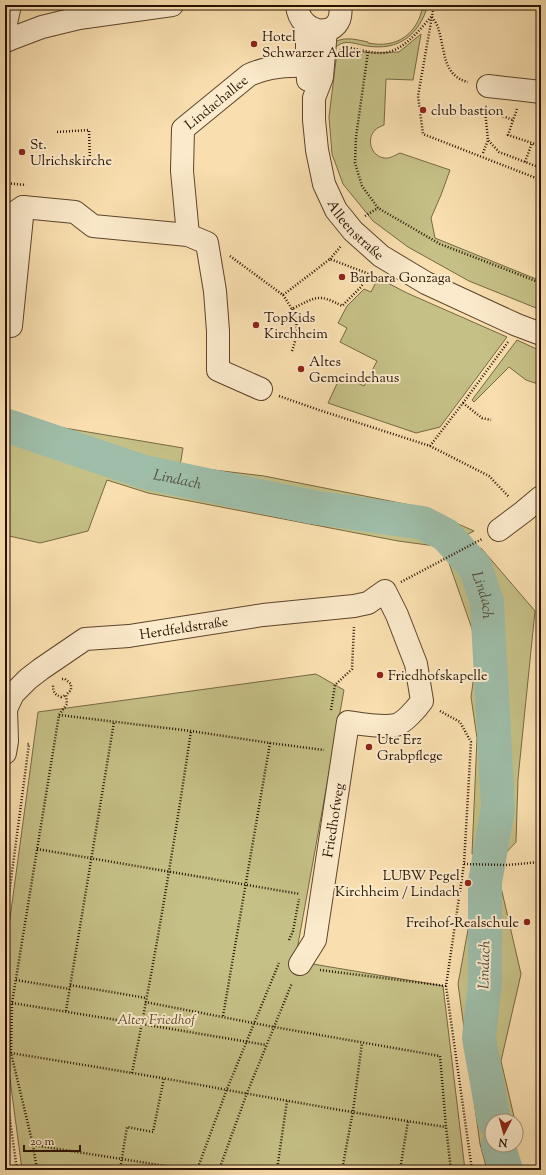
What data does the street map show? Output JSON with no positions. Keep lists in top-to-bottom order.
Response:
{
  "streets": {
    "street": [
      "Lindachallee",
      "Alleenstraße",
      "Herdfeldstraße",
      "Friedhofweg"
    ]
  },
  "crossings": [
    ["Lindachallee", "Alleenstraße"],
    ["Herdfeldstraße", "Friedhofweg"]
  ],
  "water": ["Lindach"],
  "parks": ["Alter Friedhof"],
  "places": [
    "Hotel Schwarzer Adler",
    "club bastion",
    "St. Ulrichskirche",
    "Barbara Gonzaga",
    "TopKids Kirchheim",
    "Altes Gemeindehaus",
    "Friedhofskapelle",
    "Ute Erz Grabpflege",
    "LUBW Pegel Kirchheim / Lindach",
    "Freihof-Realschule"
  ],
  "scale_bar": "20 m",
  "north": "bottom"
}
